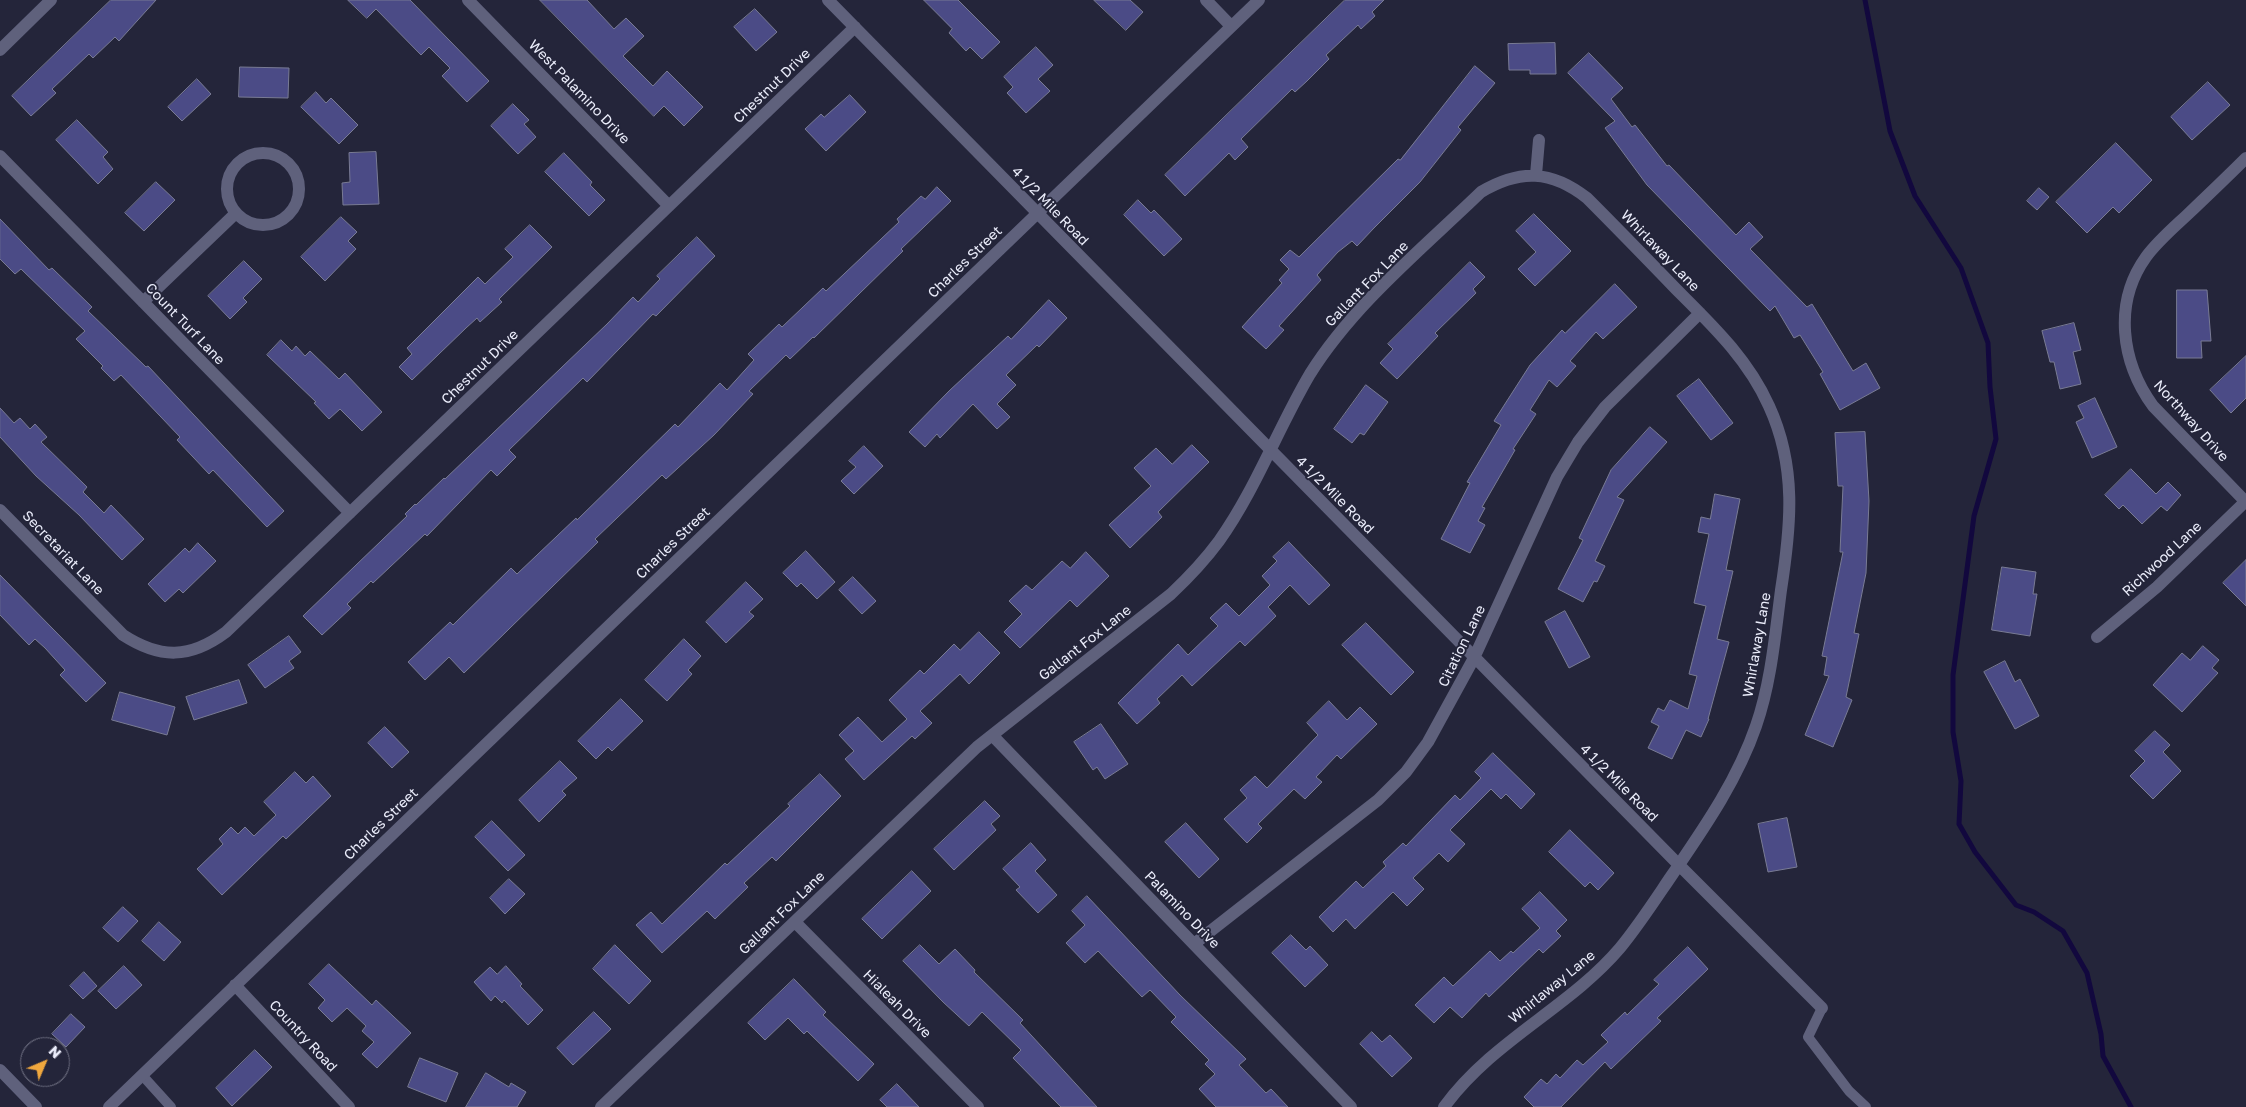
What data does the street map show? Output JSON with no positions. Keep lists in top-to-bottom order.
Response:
{
  "streets": {
    "street": [
      "Chestnut Drive",
      "West Palamino Drive",
      "4 1/2 Mile Road",
      "Whirlaway Lane",
      "Charles Street",
      "Gallant Fox Lane",
      "Count Turf Lane",
      "Northway Drive",
      "Secretariat Lane",
      "Richwood Lane",
      "Citation Lane",
      "Palamino Drive",
      "Hialeah Drive",
      "Country Road"
    ]
  },
  "crossings": [
    ["Chestnut Drive", "West Palamino Drive"],
    ["Chestnut Drive", "4 1/2 Mile Road"],
    ["Chestnut Drive", "Count Turf Lane"],
    ["Chestnut Drive", "Secretariat Lane"],
    ["4 1/2 Mile Road", "Whirlaway Lane"],
    ["4 1/2 Mile Road", "Charles Street"],
    ["4 1/2 Mile Road", "Gallant Fox Lane"],
    ["4 1/2 Mile Road", "Citation Lane"],
    ["Whirlaway Lane", "Gallant Fox Lane"],
    ["Whirlaway Lane", "Citation Lane"],
    ["Charles Street", "Country Road"],
    ["Gallant Fox Lane", "Palamino Drive"],
    ["Gallant Fox Lane", "Hialeah Drive"],
    ["Northway Drive", "Richwood Lane"],
    ["Citation Lane", "Palamino Drive"]
  ],
  "north": "top right"
}
